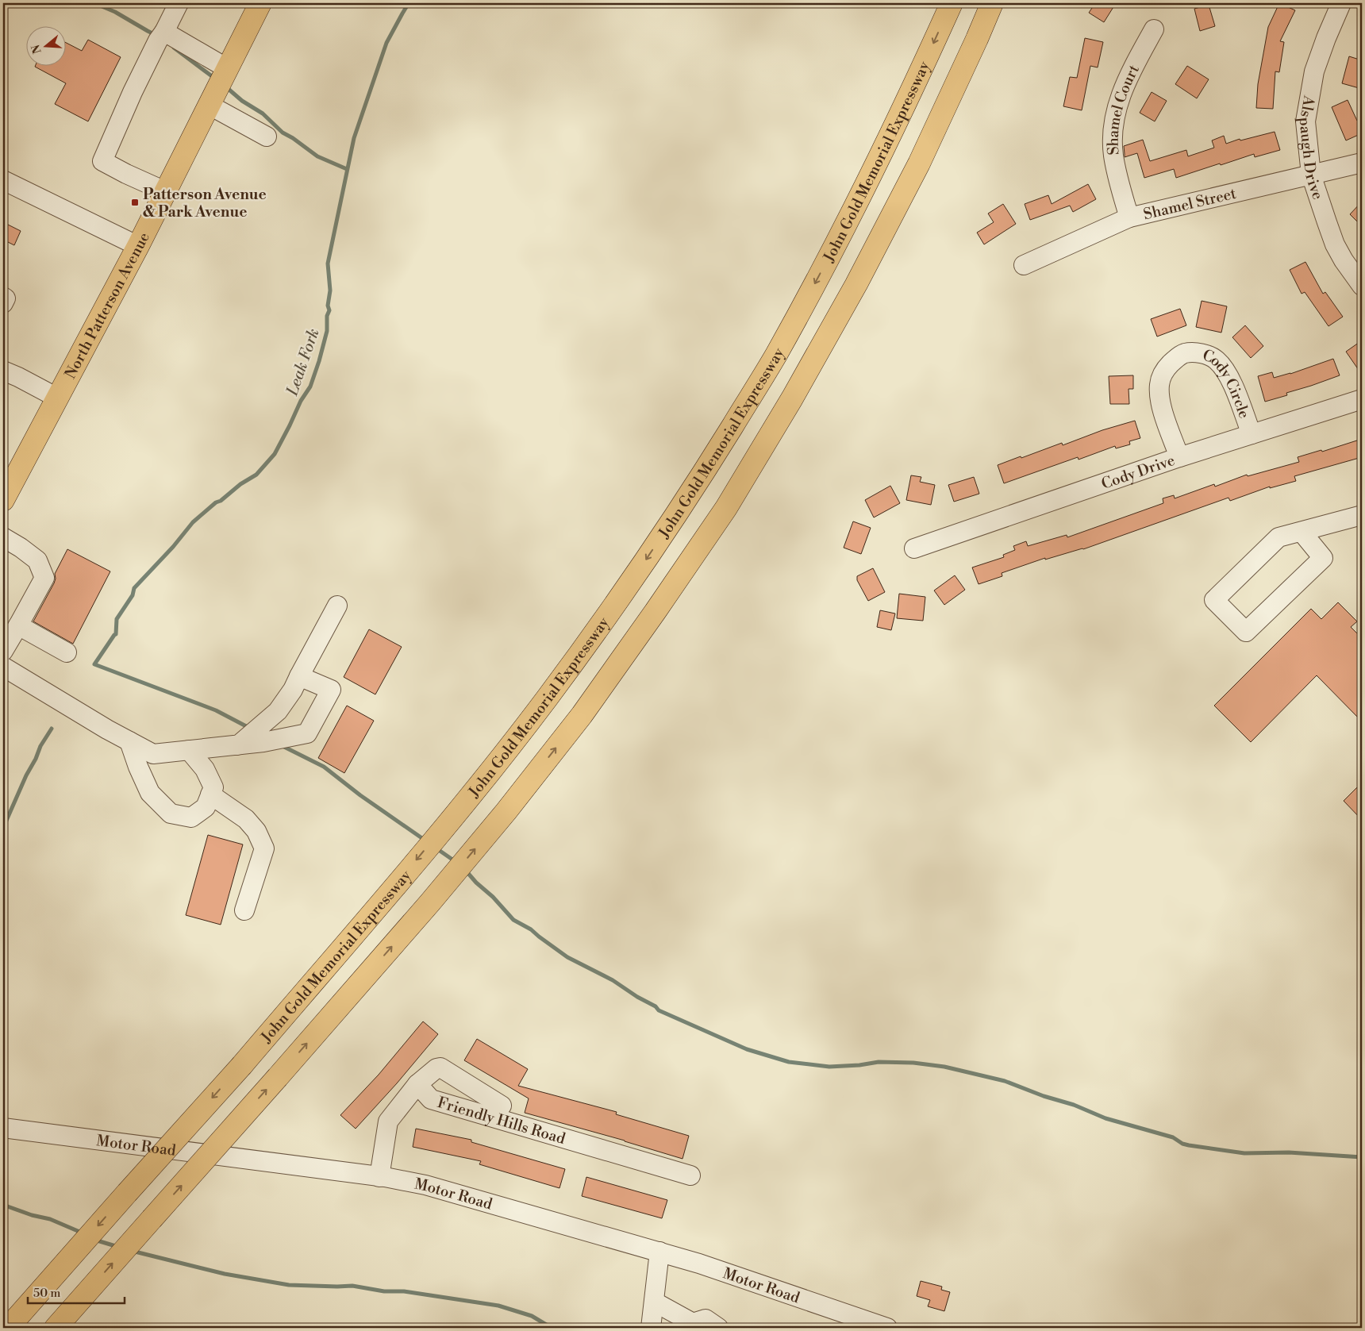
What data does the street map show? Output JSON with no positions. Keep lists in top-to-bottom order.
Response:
{
  "streets": {
    "main road": ["John Gold Memorial Expressway", "North Patterson Avenue"],
    "street": [
      "Shamel Court",
      "Alspaugh Drive",
      "Shamel Street",
      "Cody Circle",
      "Cody Drive",
      "Friendly Hills Road",
      "Motor Road"
    ]
  },
  "crossings": [
    ["Shamel Court", "Shamel Street"],
    ["Alspaugh Drive", "Shamel Street"],
    ["Cody Circle", "Cody Drive"]
  ],
  "water": ["Leak Fork"],
  "places": {
    "transit": ["Patterson Avenue & Park Avenue"]
  },
  "scale_bar": "50 m",
  "north": "left"
}
